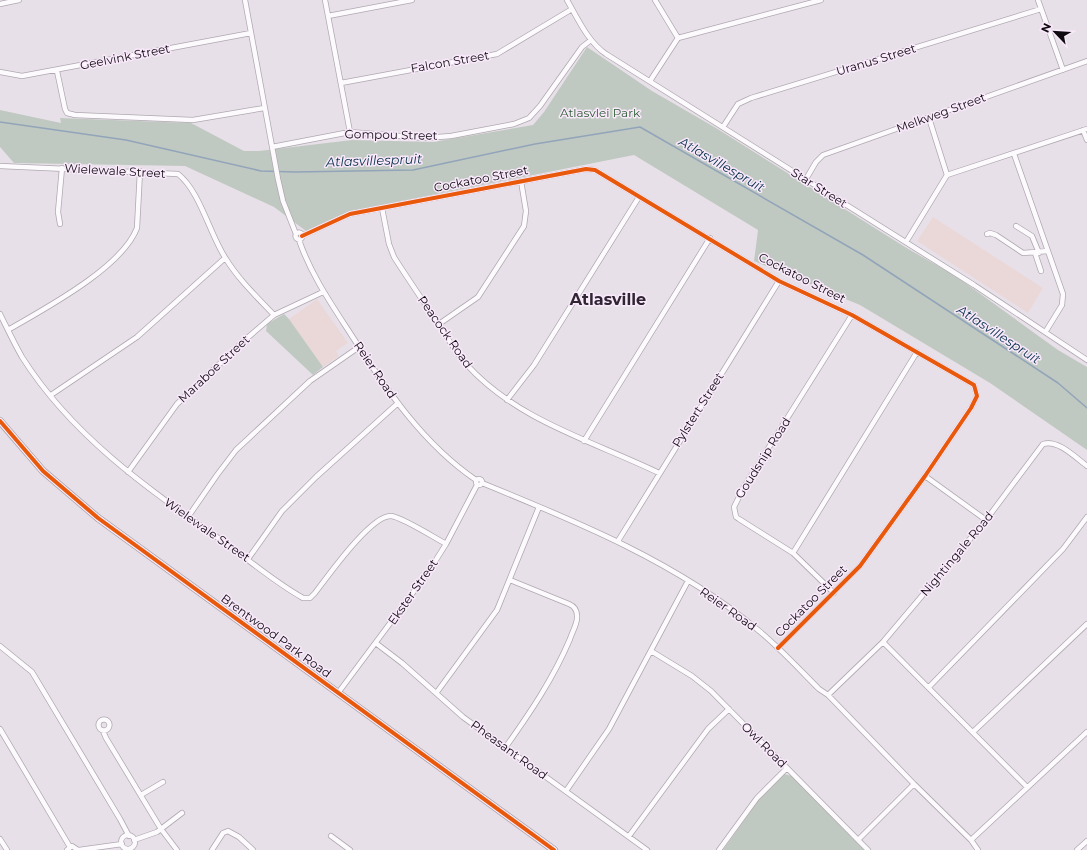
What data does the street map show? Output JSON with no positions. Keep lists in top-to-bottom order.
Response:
{
  "streets": {
    "street": [
      "Geelvink Street",
      "Uranus Street",
      "Falcon Street",
      "Melkweg Street",
      "Gompou Street",
      "Wielewale Street",
      "Cockatoo Street",
      "Star Street",
      "Peacock Road",
      "Maraboe Street",
      "Reier Road",
      "Pylstert Street",
      "Goudsnip Road",
      "Nightingale Road",
      "Ekster Street",
      "Brentwood Park Road",
      "Owl Road",
      "Pheasant Road"
    ]
  },
  "crossings": [
    ["Uranus Street", "Star Street"],
    ["Falcon Street", "Star Street"],
    ["Melkweg Street", "Star Street"],
    ["Gompou Street", "Star Street"],
    ["Wielewale Street", "Maraboe Street"],
    ["Wielewale Street", "Ekster Street"],
    ["Cockatoo Street", "Peacock Road"],
    ["Cockatoo Street", "Reier Road"],
    ["Cockatoo Street", "Pylstert Street"],
    ["Cockatoo Street", "Goudsnip Road"],
    ["Peacock Road", "Pylstert Street"],
    ["Maraboe Street", "Reier Road"],
    ["Reier Road", "Pylstert Street"],
    ["Reier Road", "Nightingale Road"],
    ["Reier Road", "Ekster Street"],
    ["Ekster Street", "Brentwood Park Road"],
    ["Ekster Street", "Pheasant Road"]
  ],
  "districts": ["Atlasville"],
  "water": ["Atlasvillespruit"],
  "parks": ["Atlasvlei Park"],
  "north": "top left"
}
